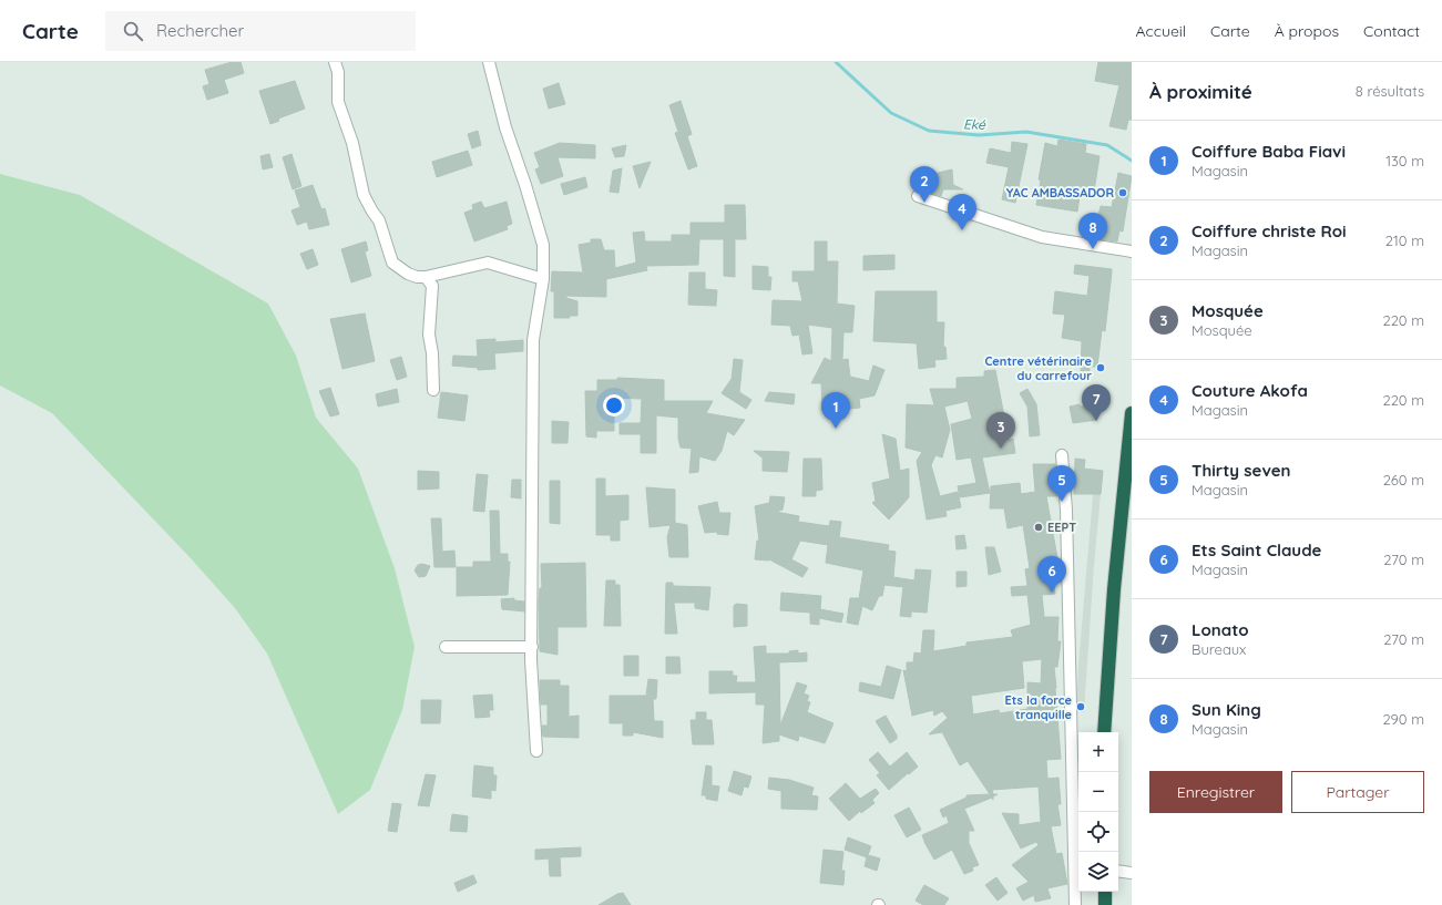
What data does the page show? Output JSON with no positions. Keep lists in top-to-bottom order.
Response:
{
  "water": ["Eké"],
  "places": [
    "YAC AMBASSADOR",
    "Centre vétérinaire du carrefour",
    "EEPT",
    "Ets la force tranquille"
  ],
  "page": {
    "header": "Carte",
    "search": "Rechercher",
    "nav": [
      "Accueil",
      "Carte",
      "À propos",
      "Contact"
    ],
    "heading": ["À proximité", "8 résultats"],
    "list": [
      {
        "mark": "1",
        "name": "Coiffure Baba Fiavi",
        "note": "Magasin",
        "value": "130 m"
      },
      {
        "mark": "2",
        "name": "Coiffure christe Roi",
        "note": "Magasin",
        "value": "210 m"
      },
      {
        "mark": "3",
        "name": "Mosquée",
        "note": "Mosquée",
        "value": "220 m"
      },
      {
        "mark": "4",
        "name": "Couture Akofa",
        "note": "Magasin",
        "value": "220 m"
      },
      {
        "mark": "5",
        "name": "Thirty seven",
        "note": "Magasin",
        "value": "260 m"
      },
      {
        "mark": "6",
        "name": "Ets Saint Claude",
        "note": "Magasin",
        "value": "270 m"
      },
      {
        "mark": "7",
        "name": "Lonato",
        "note": "Bureaux",
        "value": "270 m"
      },
      {
        "mark": "8",
        "name": "Sun King",
        "note": "Magasin",
        "value": "290 m"
      }
    ],
    "pins": [
      "2",
      "4",
      "8",
      "7",
      "1",
      "3",
      "5",
      "6"
    ],
    "map_buttons": ["+", "−"],
    "buttons": ["Enregistrer", "Partager"]
  }
}
